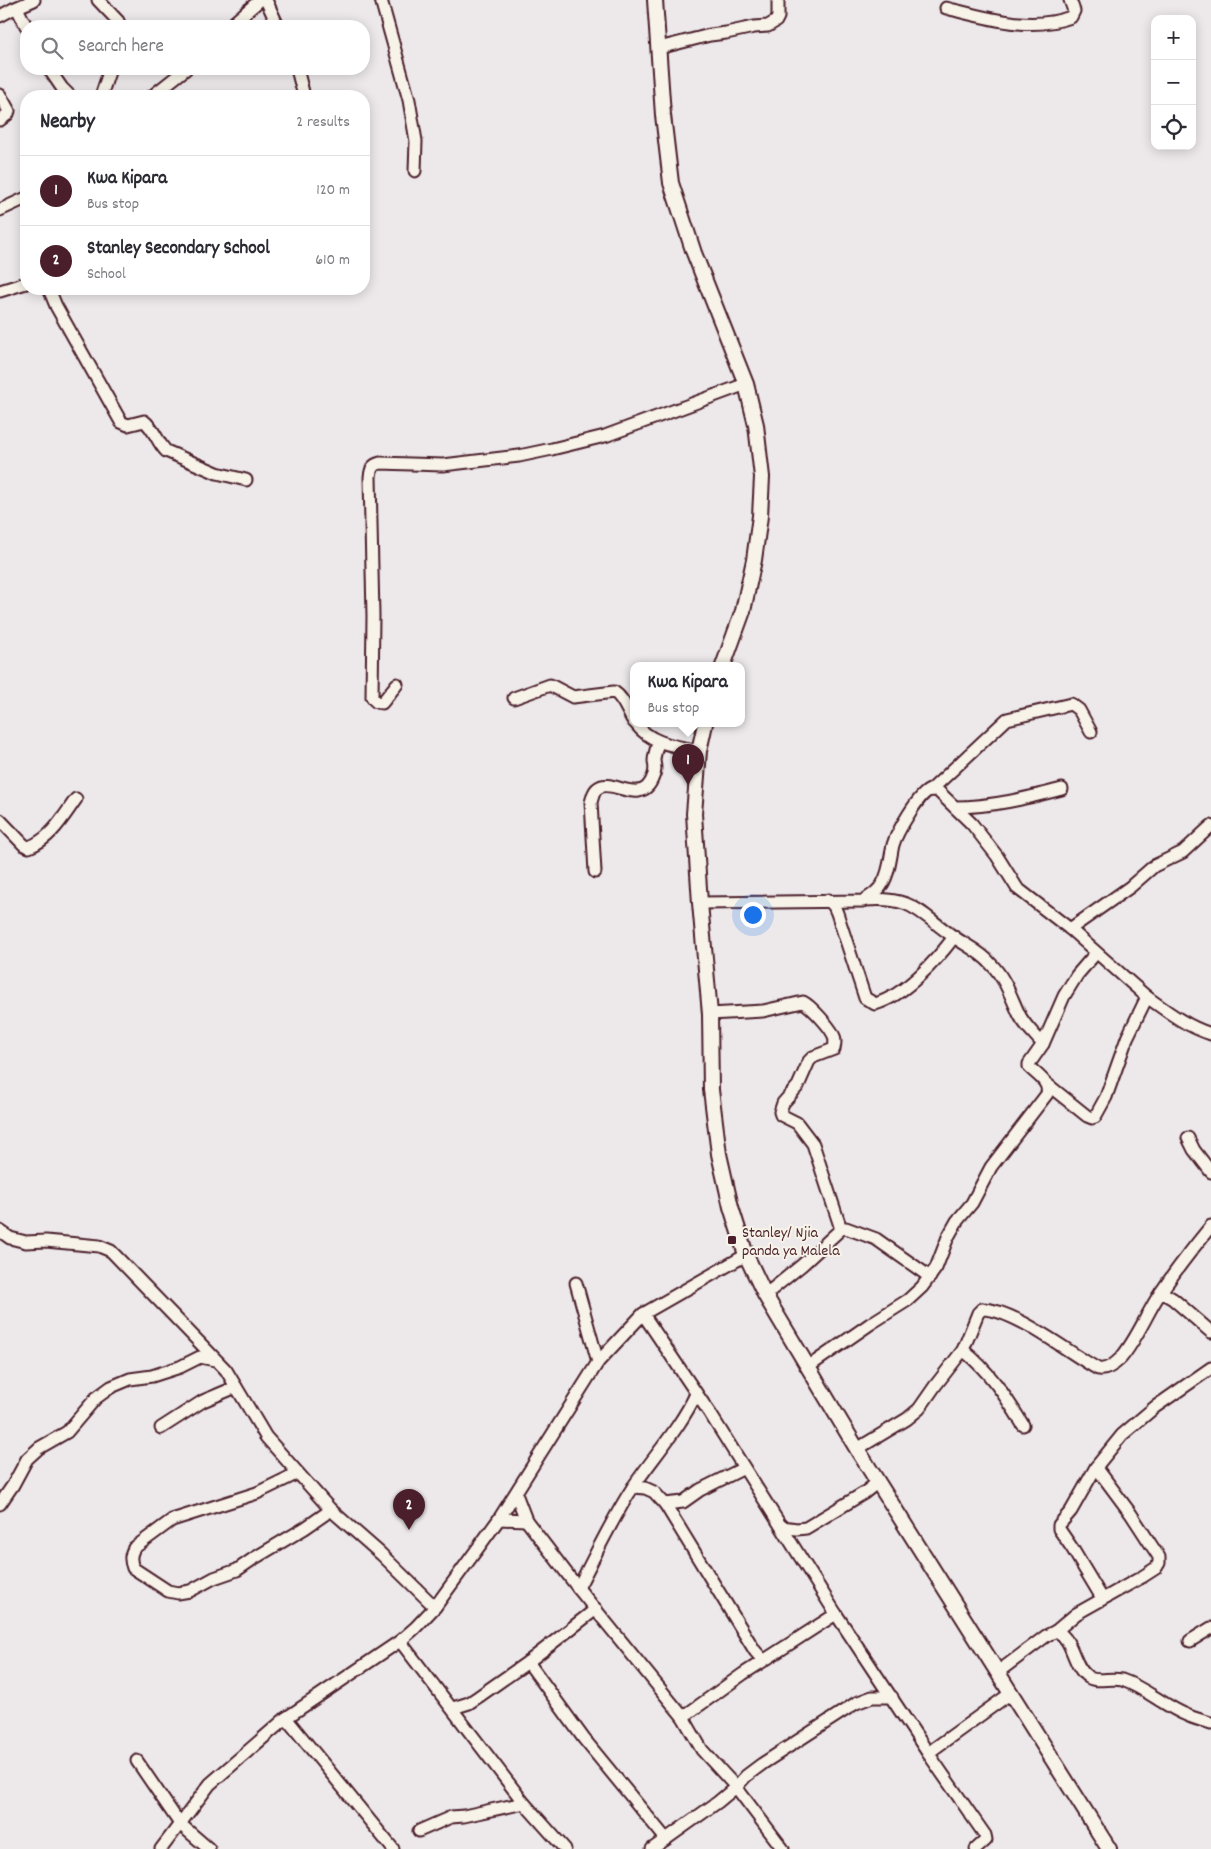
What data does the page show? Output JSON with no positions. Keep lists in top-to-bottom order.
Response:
{
  "places": {
    "transit": ["Stanley/ Njia panda ya Malela"]
  },
  "page": {
    "map_buttons": ["+", "−"],
    "search": "Search here",
    "heading": ["Nearby", "2 results"],
    "list": [
      {
        "mark": "1",
        "name": "Kwa Kipara",
        "note": "Bus stop",
        "value": "120 m"
      },
      {
        "mark": "2",
        "name": "Stanley Secondary School",
        "note": "School",
        "value": "610 m"
      }
    ],
    "popup": ["Kwa Kipara", "Bus stop"],
    "pins": ["1", "2"]
  }
}
